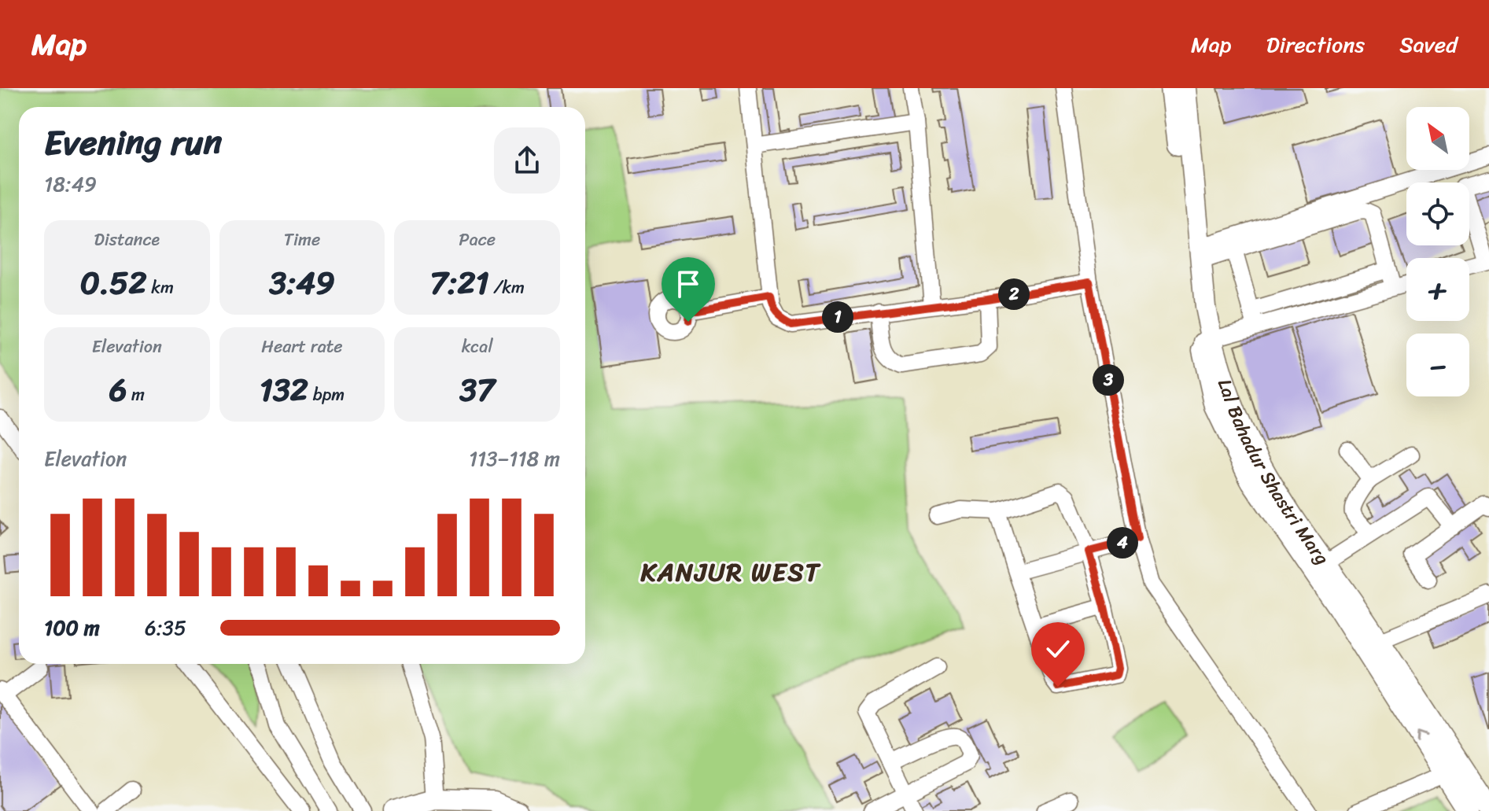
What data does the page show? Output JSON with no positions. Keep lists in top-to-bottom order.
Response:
{
  "streets": {
    "main road": ["Lal Bahadur Shastri Marg"]
  },
  "districts": ["KANJUR WEST"],
  "north": "top left",
  "page": {
    "header": "Map",
    "nav": ["Map", "Directions", "Saved"],
    "map_buttons": ["+", "−"],
    "heading": ["Evening run", "18:49"],
    "stats": [
      ["Distance", "0.52 km"],
      ["Time", "3:49"],
      ["Pace", "7:21 /km"],
      ["Elevation", "6 m"],
      ["Heart rate", "132 bpm"],
      ["kcal", "37"]
    ],
    "pins": [
      "2",
      "1",
      "3",
      "4"
    ],
    "chart": ["Elevation", "113–118 m"],
    "list": [
      {
        "name": "100 m",
        "note": "6:35"
      }
    ]
  }
}
